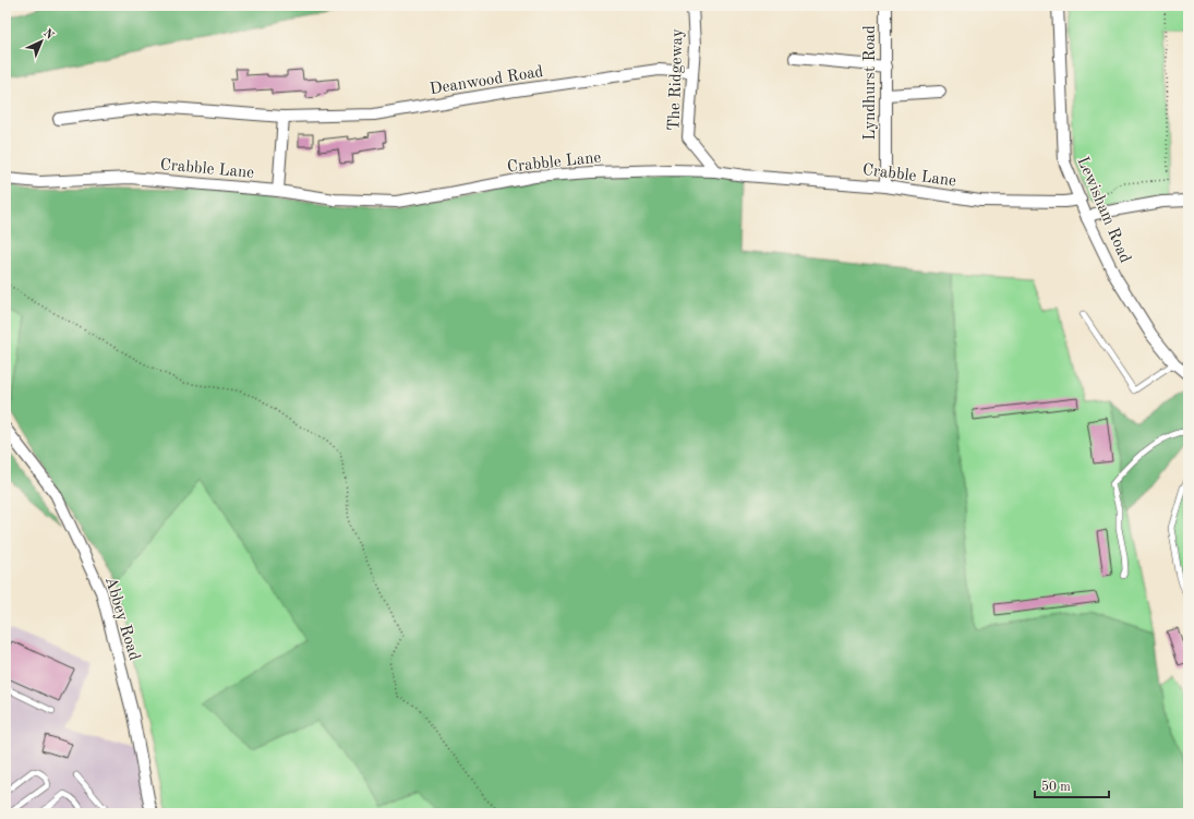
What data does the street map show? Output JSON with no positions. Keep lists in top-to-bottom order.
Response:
{
  "streets": {
    "street": [
      "Deanwood Road",
      "The Ridgeway",
      "Lyndhurst Road",
      "Crabble Lane",
      "Lewisham Road",
      "Abbey Road"
    ]
  },
  "crossings": [
    ["Deanwood Road", "The Ridgeway"],
    ["The Ridgeway", "Crabble Lane"],
    ["Lyndhurst Road", "Crabble Lane"],
    ["Crabble Lane", "Lewisham Road"]
  ],
  "scale_bar": "50 m",
  "north": "top right"
}
